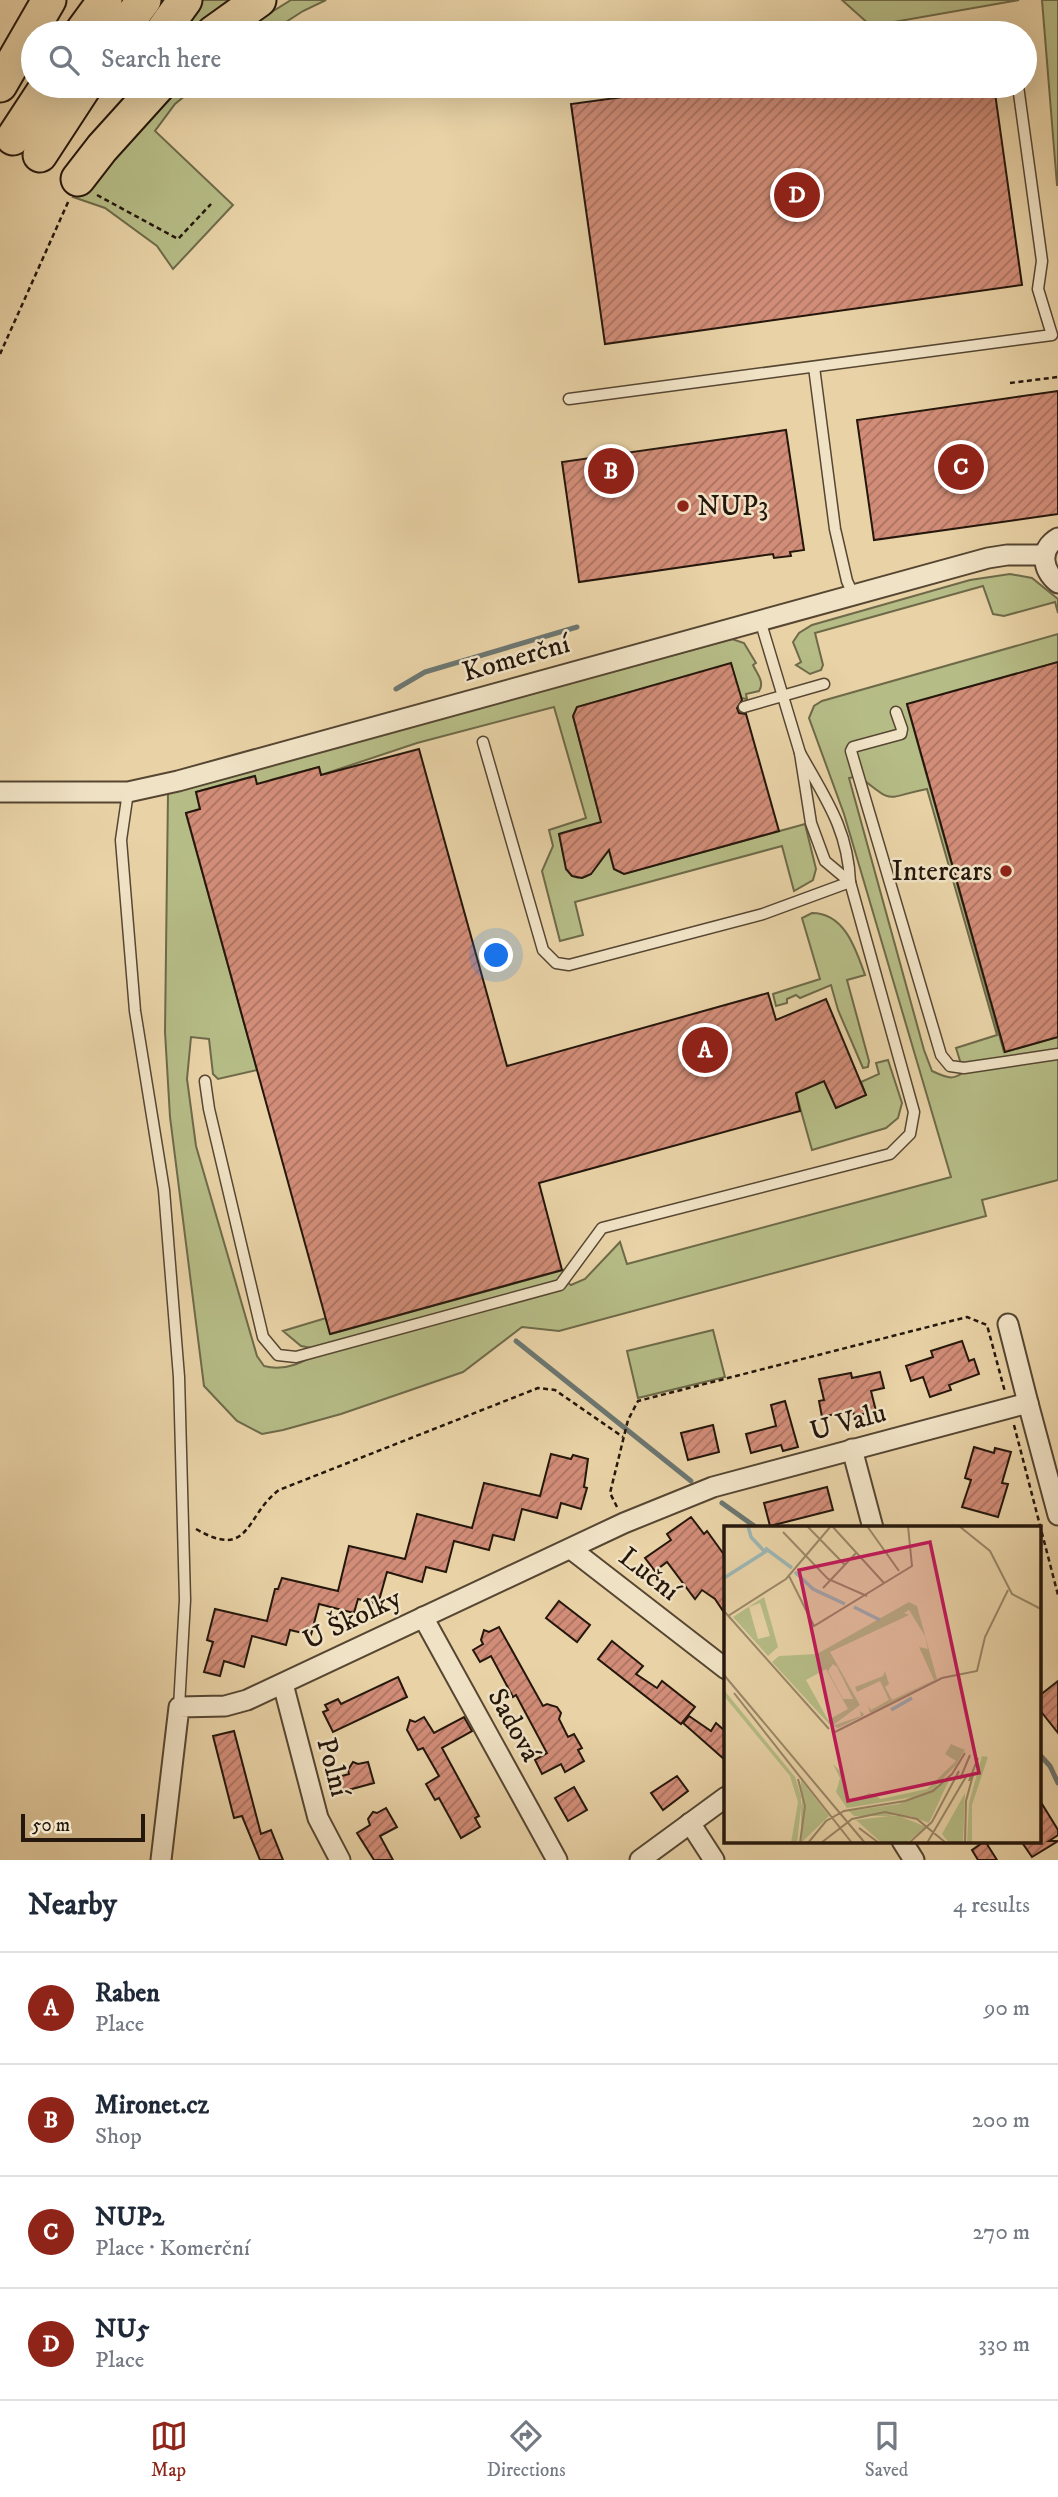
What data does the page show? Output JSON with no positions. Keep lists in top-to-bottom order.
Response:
{
  "streets": {
    "street": [
      "Komerční",
      "U Valu",
      "Luční",
      "U Školky",
      "Sadová",
      "Polní"
    ]
  },
  "crossings": [
    ["U Valu", "U Školky"],
    ["Luční", "U Školky"],
    ["U Školky", "Sadová"],
    ["U Školky", "Polní"]
  ],
  "places": ["NUP3", "Intercars"],
  "scale_bar": "50 m",
  "page": {
    "search": "Search here",
    "pins": [
      "D",
      "C",
      "B",
      "A"
    ],
    "scale": "50 m",
    "heading": ["Nearby", "4 results"],
    "list": [
      {
        "mark": "A",
        "name": "Raben",
        "note": "Place",
        "value": "90 m"
      },
      {
        "mark": "B",
        "name": "Mironet.cz",
        "note": "Shop",
        "value": "200 m"
      },
      {
        "mark": "C",
        "name": "NUP2",
        "note": "Place · Komerční",
        "value": "270 m"
      },
      {
        "mark": "D",
        "name": "NU5",
        "note": "Place",
        "value": "330 m"
      }
    ],
    "nav": ["Map", "Directions", "Saved"]
  }
}
